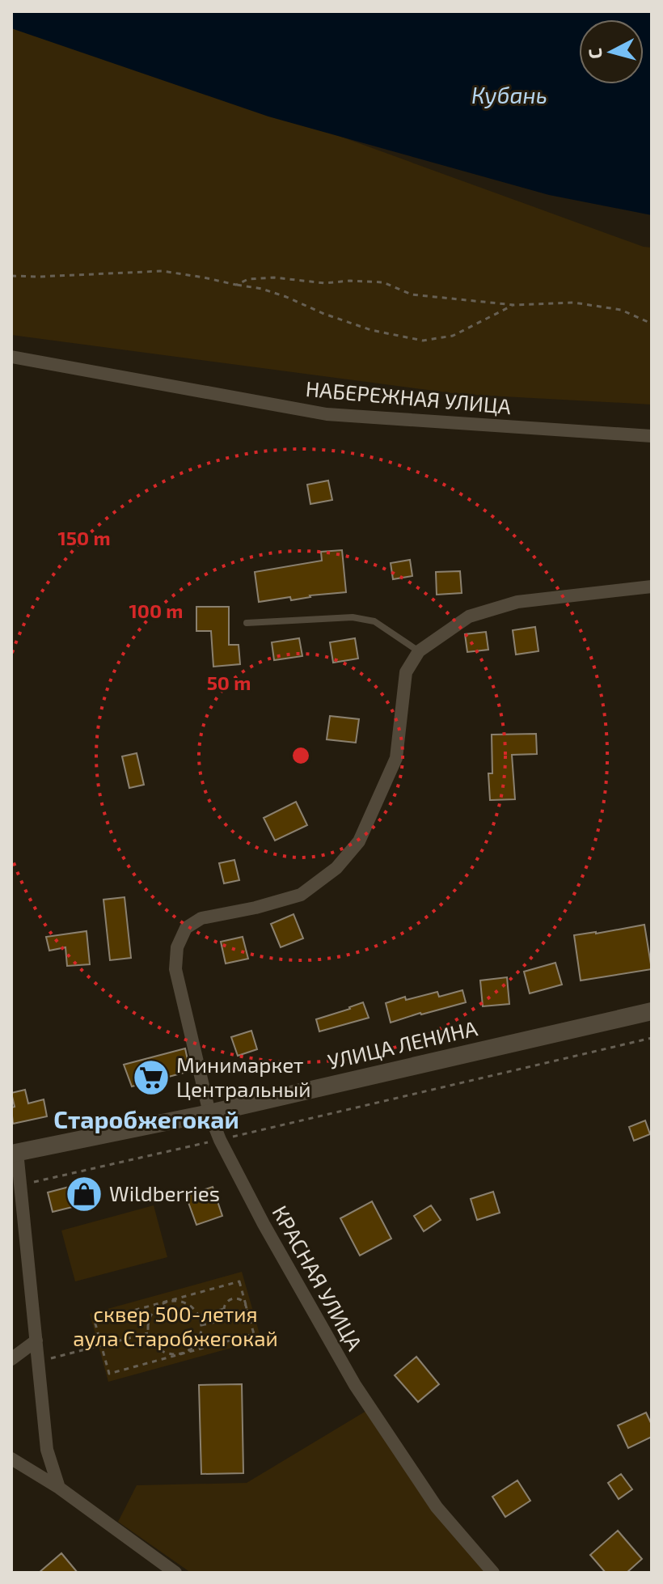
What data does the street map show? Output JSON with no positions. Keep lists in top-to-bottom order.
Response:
{
  "streets": {
    "street": ["НАБЕРЕЖНАЯ УЛИЦА", "УЛИЦА ЛЕНИНА", "КРАСНАЯ УЛИЦА"]
  },
  "crossings": [
    ["УЛИЦА ЛЕНИНА", "КРАСНАЯ УЛИЦА"]
  ],
  "districts": ["Старобжегокай"],
  "water": ["Кубань"],
  "parks": ["сквер 500-летия аула Старобжегокай"],
  "places": {
    "supermarket": ["Минимаркет Центральный"],
    "shop": ["Wildberries"]
  },
  "north": "left",
  "rings": ["150 m", "100 m", "50 m"]
}
